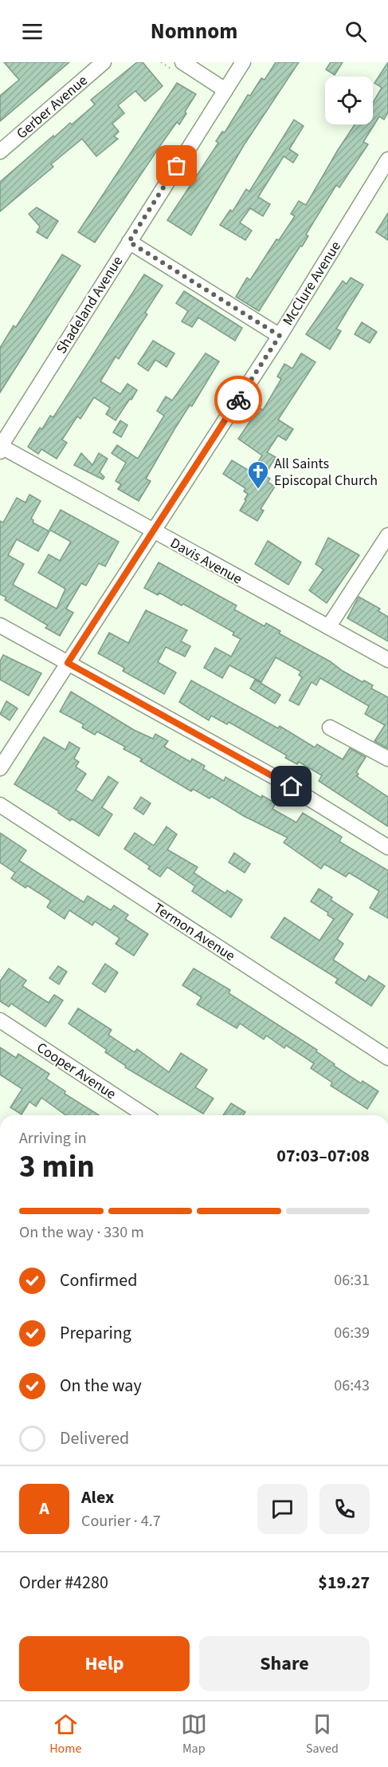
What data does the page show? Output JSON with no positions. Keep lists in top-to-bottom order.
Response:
{
  "streets": {
    "street": [
      "Gerber Avenue",
      "McClure Avenue",
      "Shadeland Avenue",
      "Davis Avenue",
      "Termon Avenue",
      "Cooper Avenue"
    ]
  },
  "crossings": [
    ["McClure Avenue", "Davis Avenue"],
    ["Shadeland Avenue", "Davis Avenue"]
  ],
  "places": {
    "church": ["All Saints Episcopal Church"]
  },
  "page": {
    "header": "Nomnom",
    "heading": ["3 min", "Arriving in", "07:03–07:08"],
    "panel": [
      "Alex",
      "Courier · 4.7",
      "Order #4280",
      "$19.27"
    ],
    "bar": "On the way · 330 m",
    "list": [
      ["Confirmed", "06:31"],
      ["Preparing", "06:39"],
      ["On the way", "06:43"],
      "Delivered"
    ],
    "round": "A",
    "buttons": ["Help", "Share"],
    "tabs": ["Home", "Map", "Saved"]
  }
}
